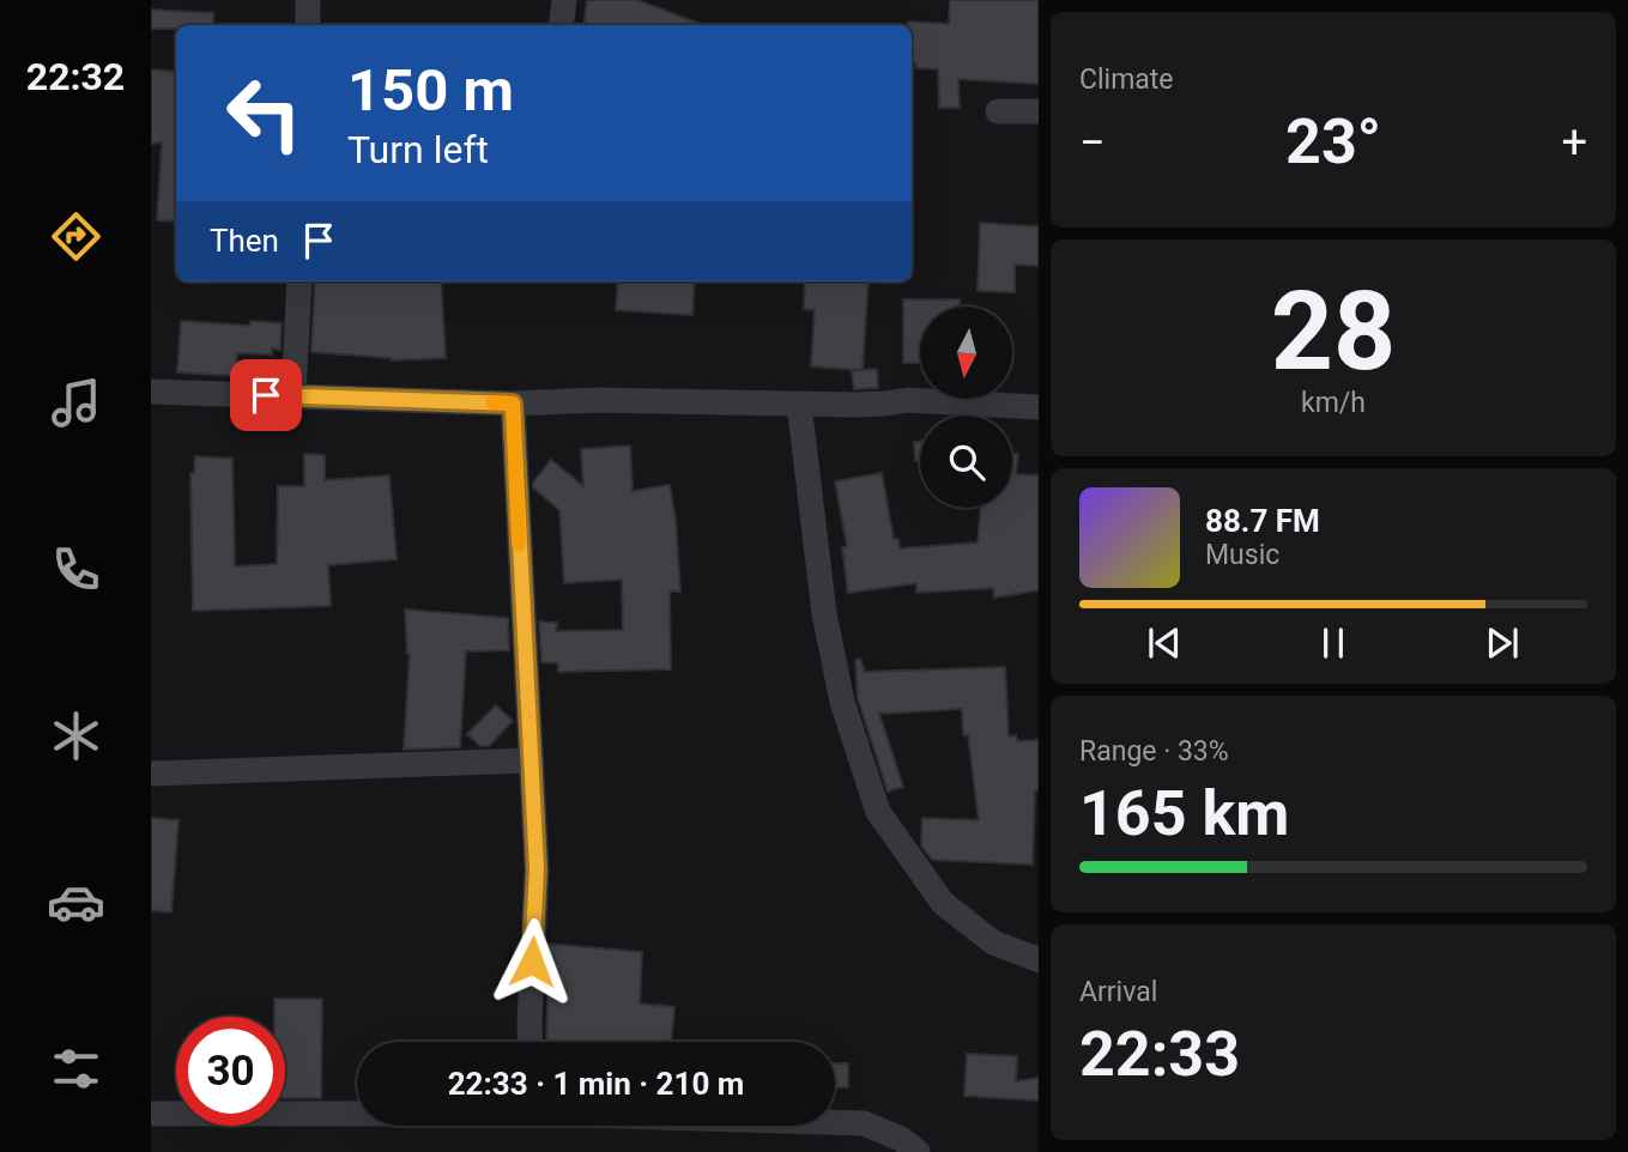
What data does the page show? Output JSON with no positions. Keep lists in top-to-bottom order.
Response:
{
  "north": "bottom",
  "page": {
    "tabs": "22:32",
    "tile": [
      "Climate",
      ["28", "km/h"],
      ["Range · 33%", "165 km"],
      ["Arrival", "22:33"]
    ],
    "turn": ["150 m", "Turn left"],
    "heat": ["−", "23°", "+"],
    "then": "Then",
    "song": ["88.7 FM", "Music"],
    "limit": "30",
    "trip": "22:33 · 1 min · 210 m"
  }
}
